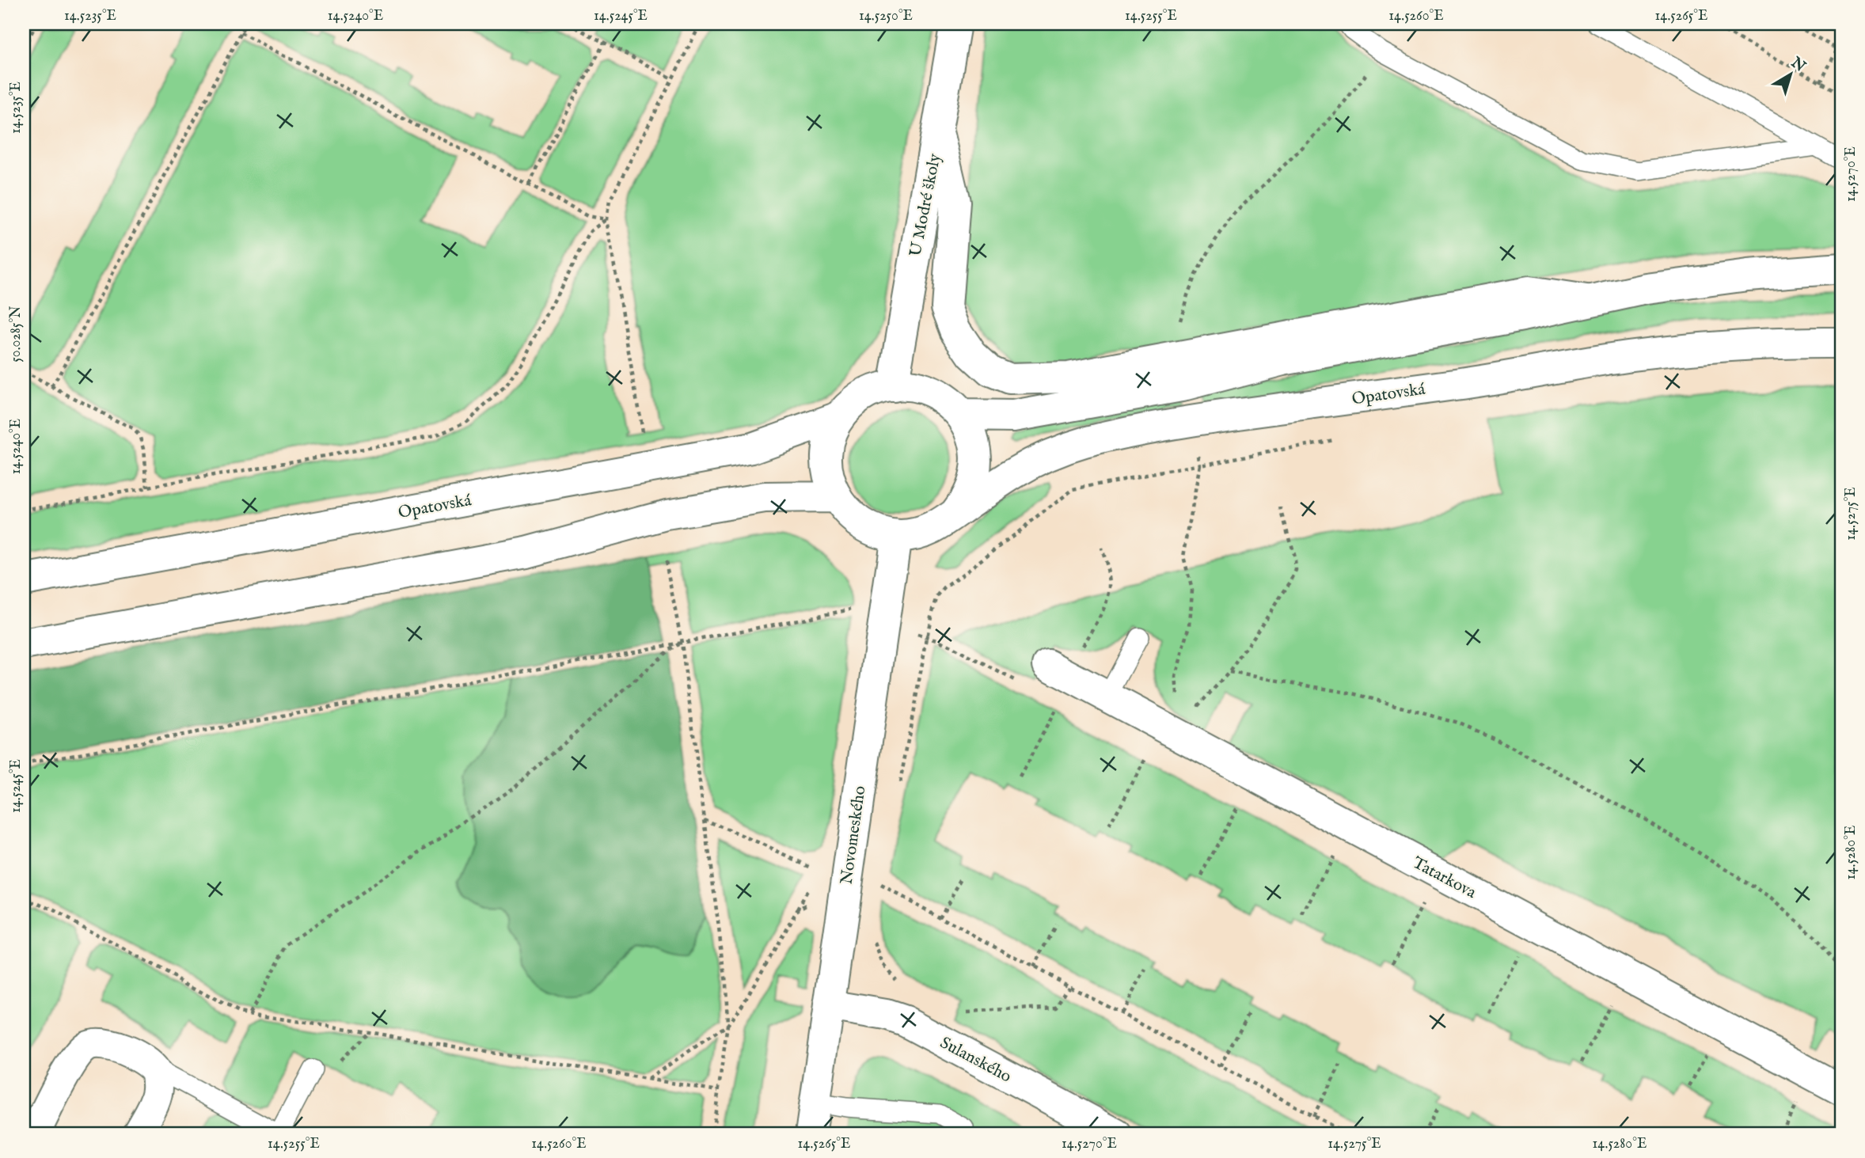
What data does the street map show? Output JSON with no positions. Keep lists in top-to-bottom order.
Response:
{
  "streets": {
    "main road": [
      "U Modré školy",
      "Opatovská",
      "Novomeského",
      "Tatarkova",
      "Sulanského"
    ]
  },
  "crossings": [
    ["U Modré školy", "Opatovská"],
    ["U Modré školy", "Novomeského"],
    ["Opatovská", "Novomeského"],
    ["Novomeského", "Sulanského"]
  ],
  "north": "top right",
  "coordinates": [
    "14.5235°E",
    "14.5240°E",
    "14.5245°E",
    "14.5250°E",
    "14.5255°E",
    "14.5260°E",
    "14.5265°E",
    "14.5270°E",
    "50.0285°N",
    "14.5275°E",
    "14.5280°E"
  ]
}
